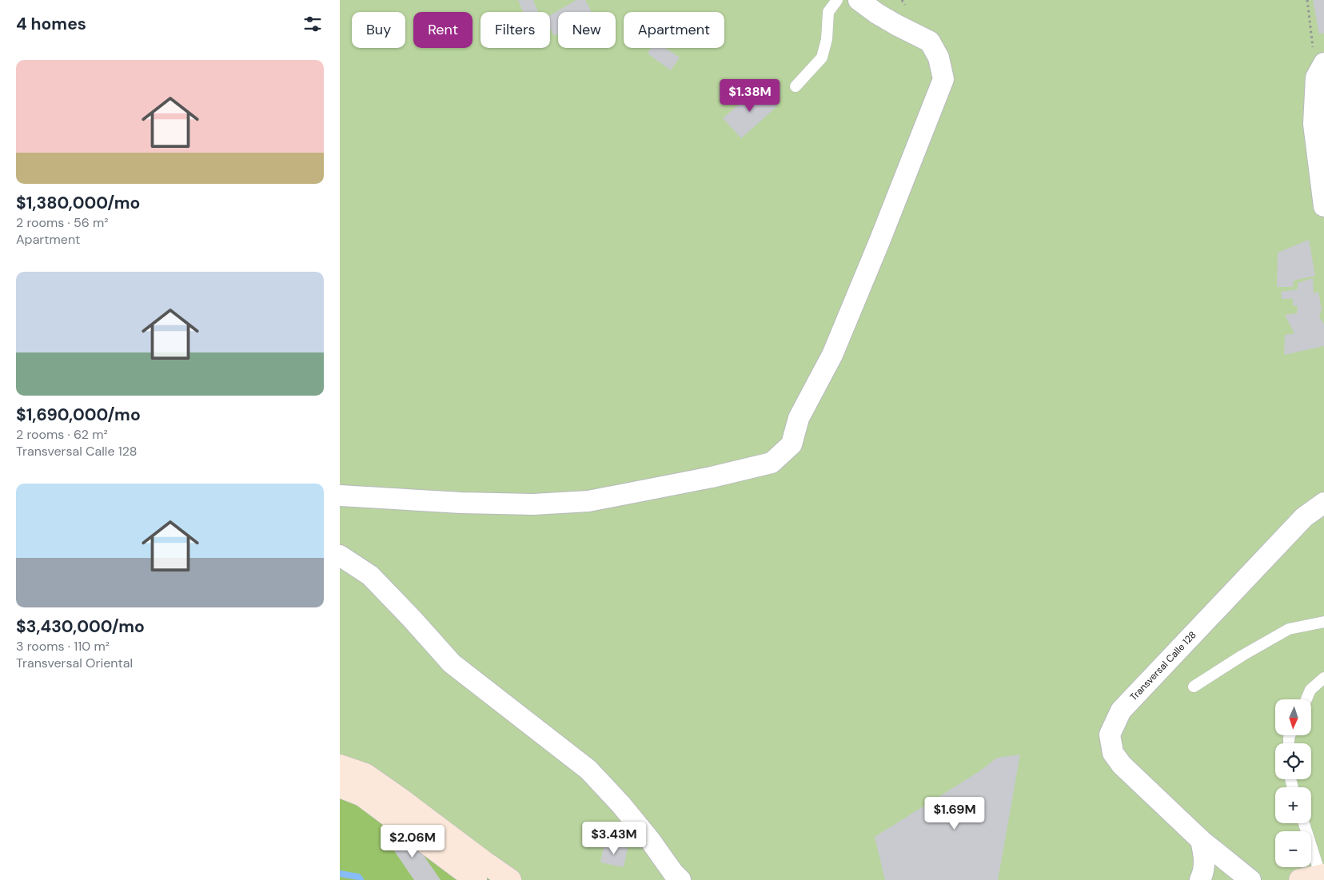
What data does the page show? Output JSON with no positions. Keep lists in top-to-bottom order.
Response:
{
  "streets": {
    "street": ["Transversal Calle 128"]
  },
  "north": "bottom",
  "page": {
    "heading": "4 homes",
    "chip": [
      "Buy",
      "Rent",
      "Filters",
      "New",
      "Apartment"
    ],
    "list": [
      {
        "name": "$1,380,000/mo",
        "note": "2 rooms · 56 m² · Apartment"
      },
      {
        "name": "$1,690,000/mo",
        "note": "2 rooms · 62 m² · Transversal Calle 128"
      },
      {
        "name": "$3,430,000/mo",
        "note": "3 rooms · 110 m² · Transversal Oriental"
      }
    ],
    "price": [
      "$1.38M",
      "$1.69M",
      "$3.43M",
      "$2.06M"
    ],
    "map_buttons": ["+", "−"]
  }
}
